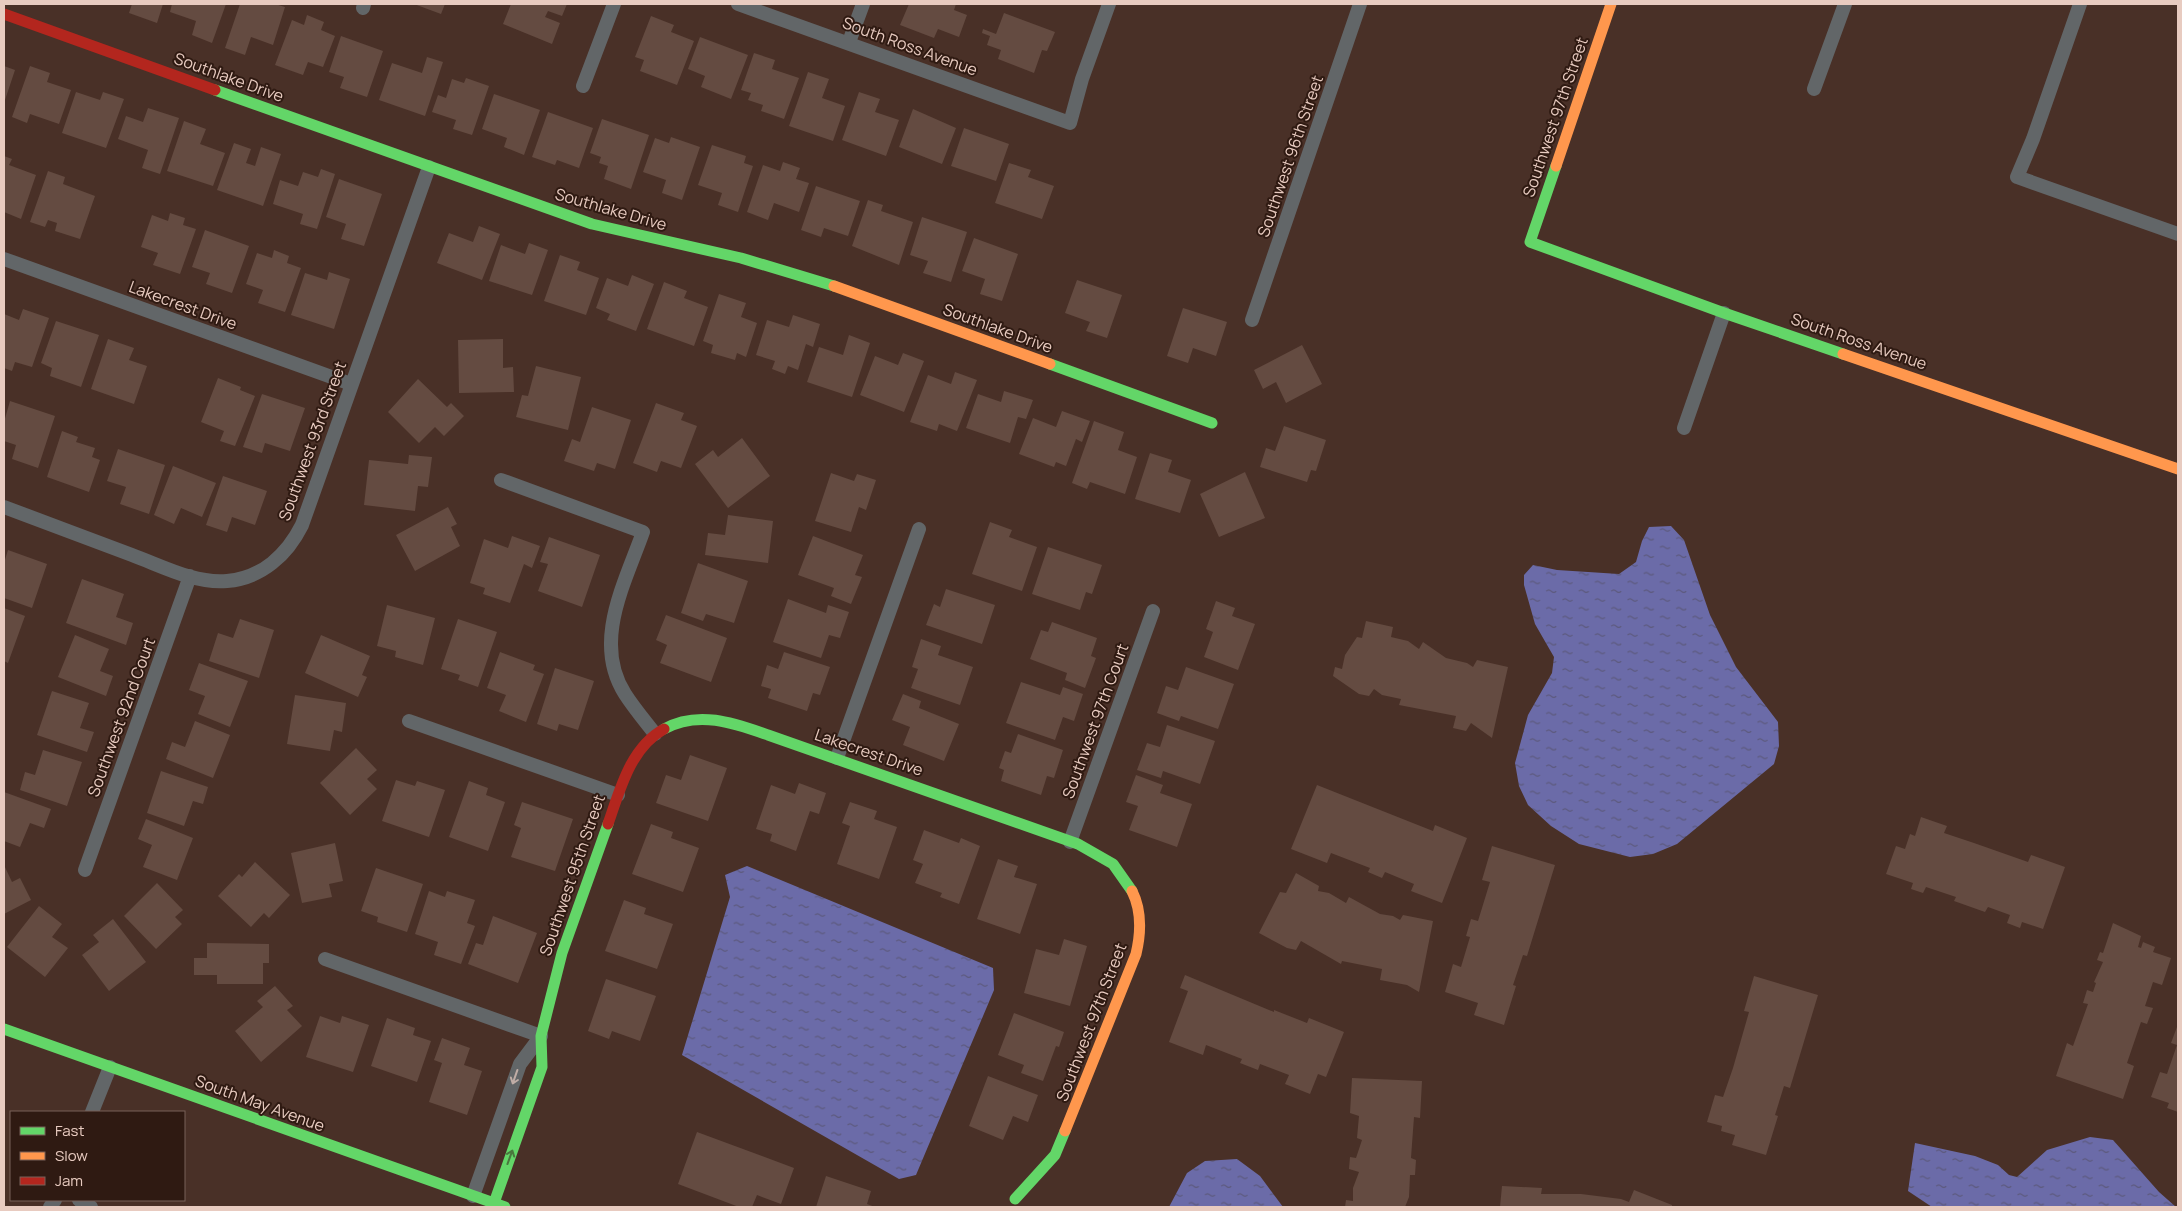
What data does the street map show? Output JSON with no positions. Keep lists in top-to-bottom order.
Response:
{
  "streets": {
    "street": [
      "South Ross Avenue",
      "Southlake Drive",
      "Southwest 97th Street",
      "Southwest 96th Street",
      "Lakecrest Drive",
      "Southwest 93rd Street",
      "Southwest 92nd Court",
      "Southwest 97th Court",
      "Southwest 95th Street",
      "South May Avenue"
    ]
  },
  "crossings": [
    ["South Ross Avenue", "Southwest 97th Street"],
    ["Southlake Drive", "Southwest 93rd Street"],
    ["Southwest 97th Street", "Lakecrest Drive"],
    ["Southwest 97th Street", "Southwest 97th Court"],
    ["Lakecrest Drive", "Southwest 93rd Street"],
    ["Lakecrest Drive", "Southwest 97th Court"],
    ["Lakecrest Drive", "Southwest 95th Street"],
    ["Southwest 93rd Street", "Southwest 92nd Court"],
    ["Southwest 95th Street", "South May Avenue"]
  ],
  "legend": ["Fast", "Slow", "Jam"]
}
